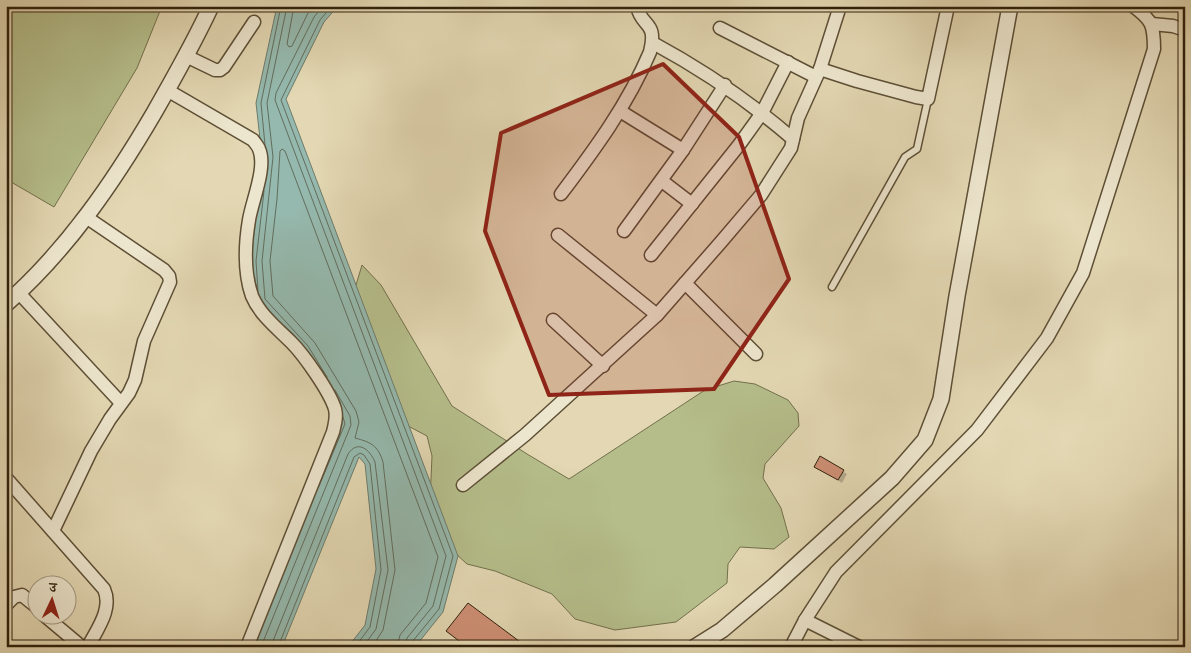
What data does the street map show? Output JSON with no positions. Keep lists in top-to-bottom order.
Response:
{
  "north": "top"
}
